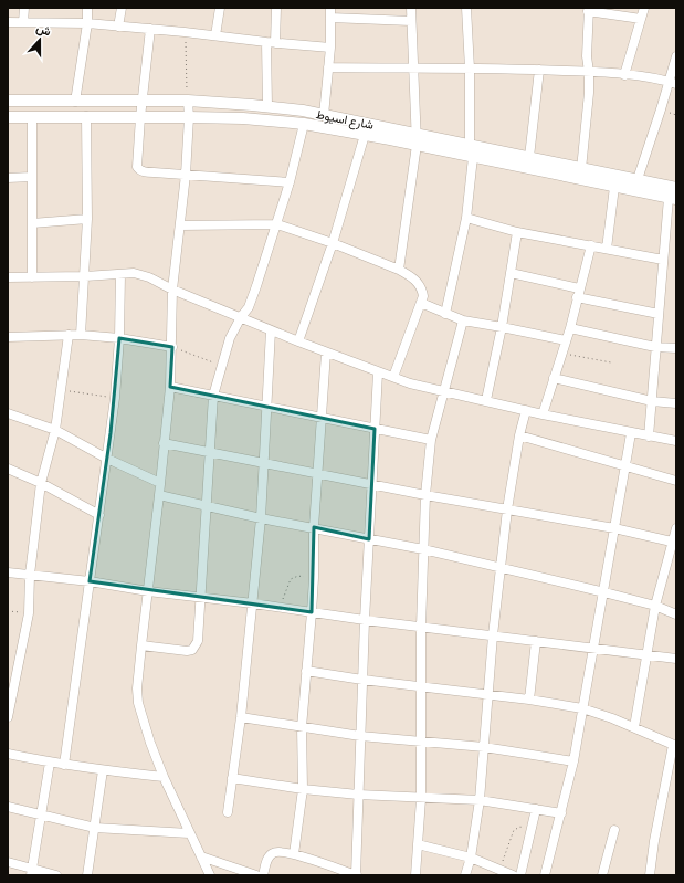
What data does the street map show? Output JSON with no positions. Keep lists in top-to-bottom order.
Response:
{
  "streets": {
    "street": ["شارع اسيوط"]
  },
  "north": "top"
}
